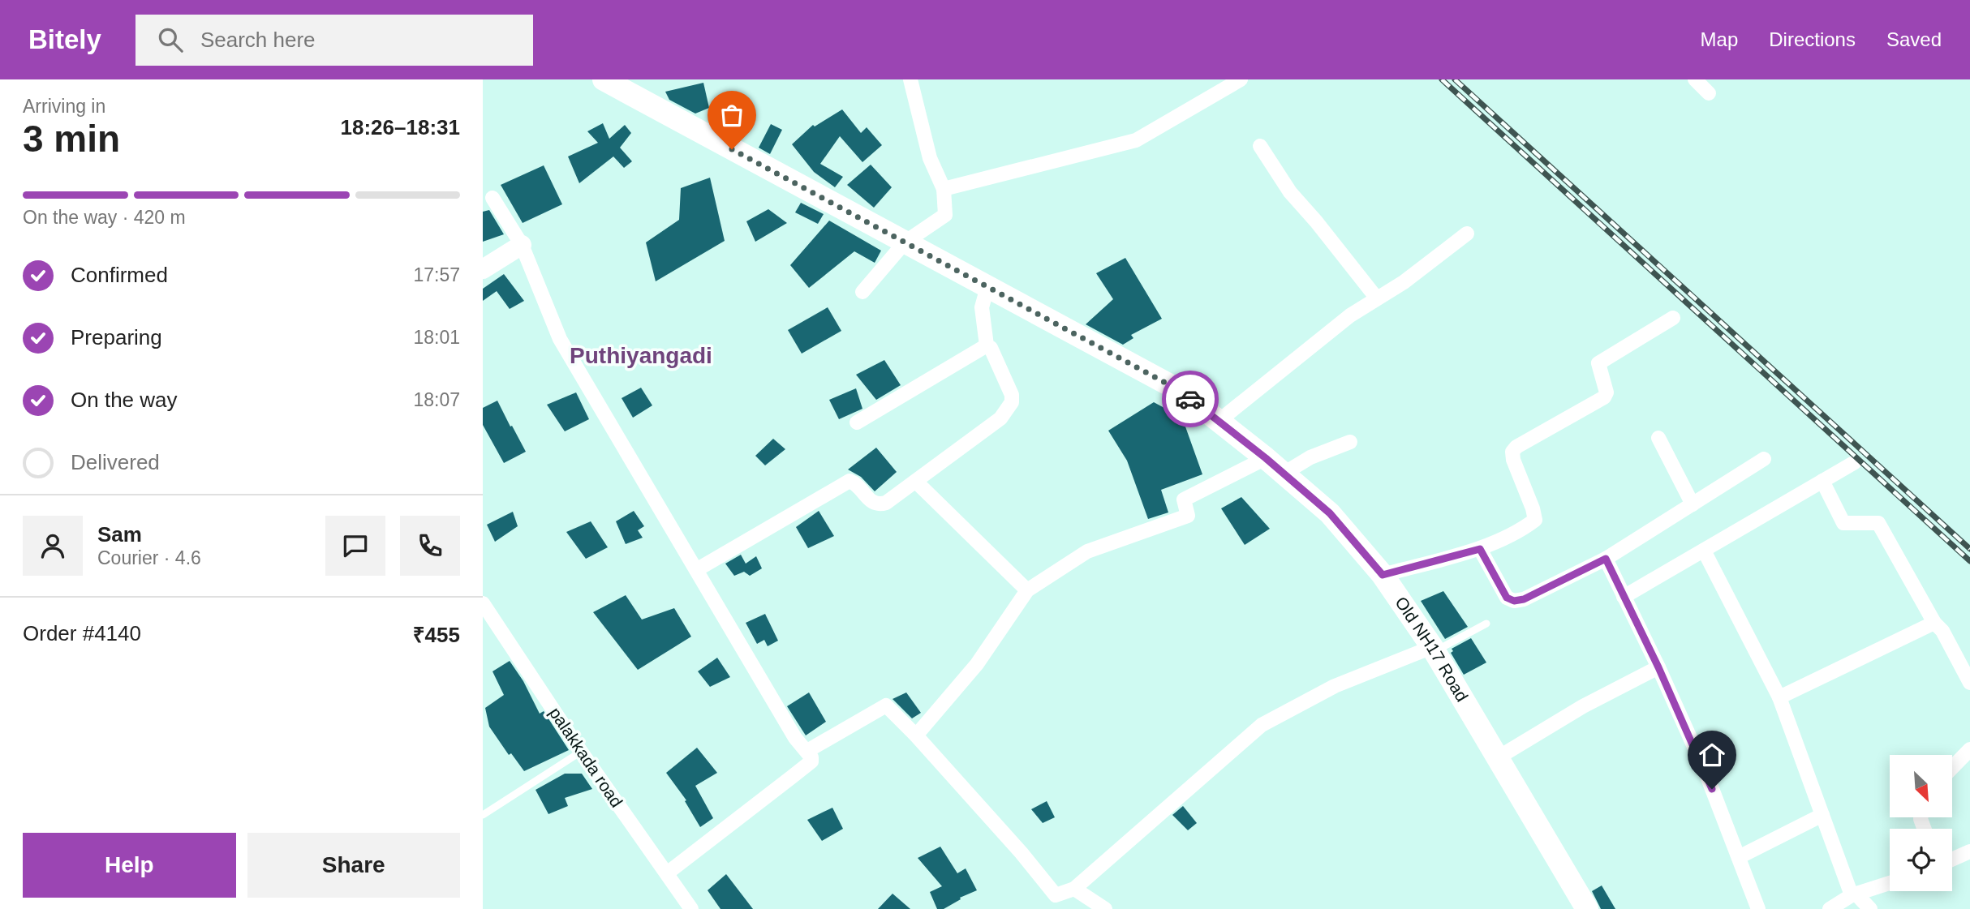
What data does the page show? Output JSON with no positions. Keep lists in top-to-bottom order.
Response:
{
  "streets": {
    "main road": ["Old NH17 Road"],
    "street": ["palakkada road"]
  },
  "districts": ["Puthiyangadi"],
  "north": "bottom right",
  "page": {
    "header": "Bitely",
    "search": "Search here",
    "nav": ["Map", "Directions", "Saved"],
    "heading": ["3 min", "Arriving in", "18:26–18:31"],
    "panel": [
      "Sam",
      "Courier · 4.6",
      "Order #4140",
      "₹455"
    ],
    "bar": "On the way · 420 m",
    "list": [
      ["Confirmed", "17:57"],
      ["Preparing", "18:01"],
      ["On the way", "18:07"],
      "Delivered"
    ],
    "buttons": ["Help", "Share"]
  }
}
